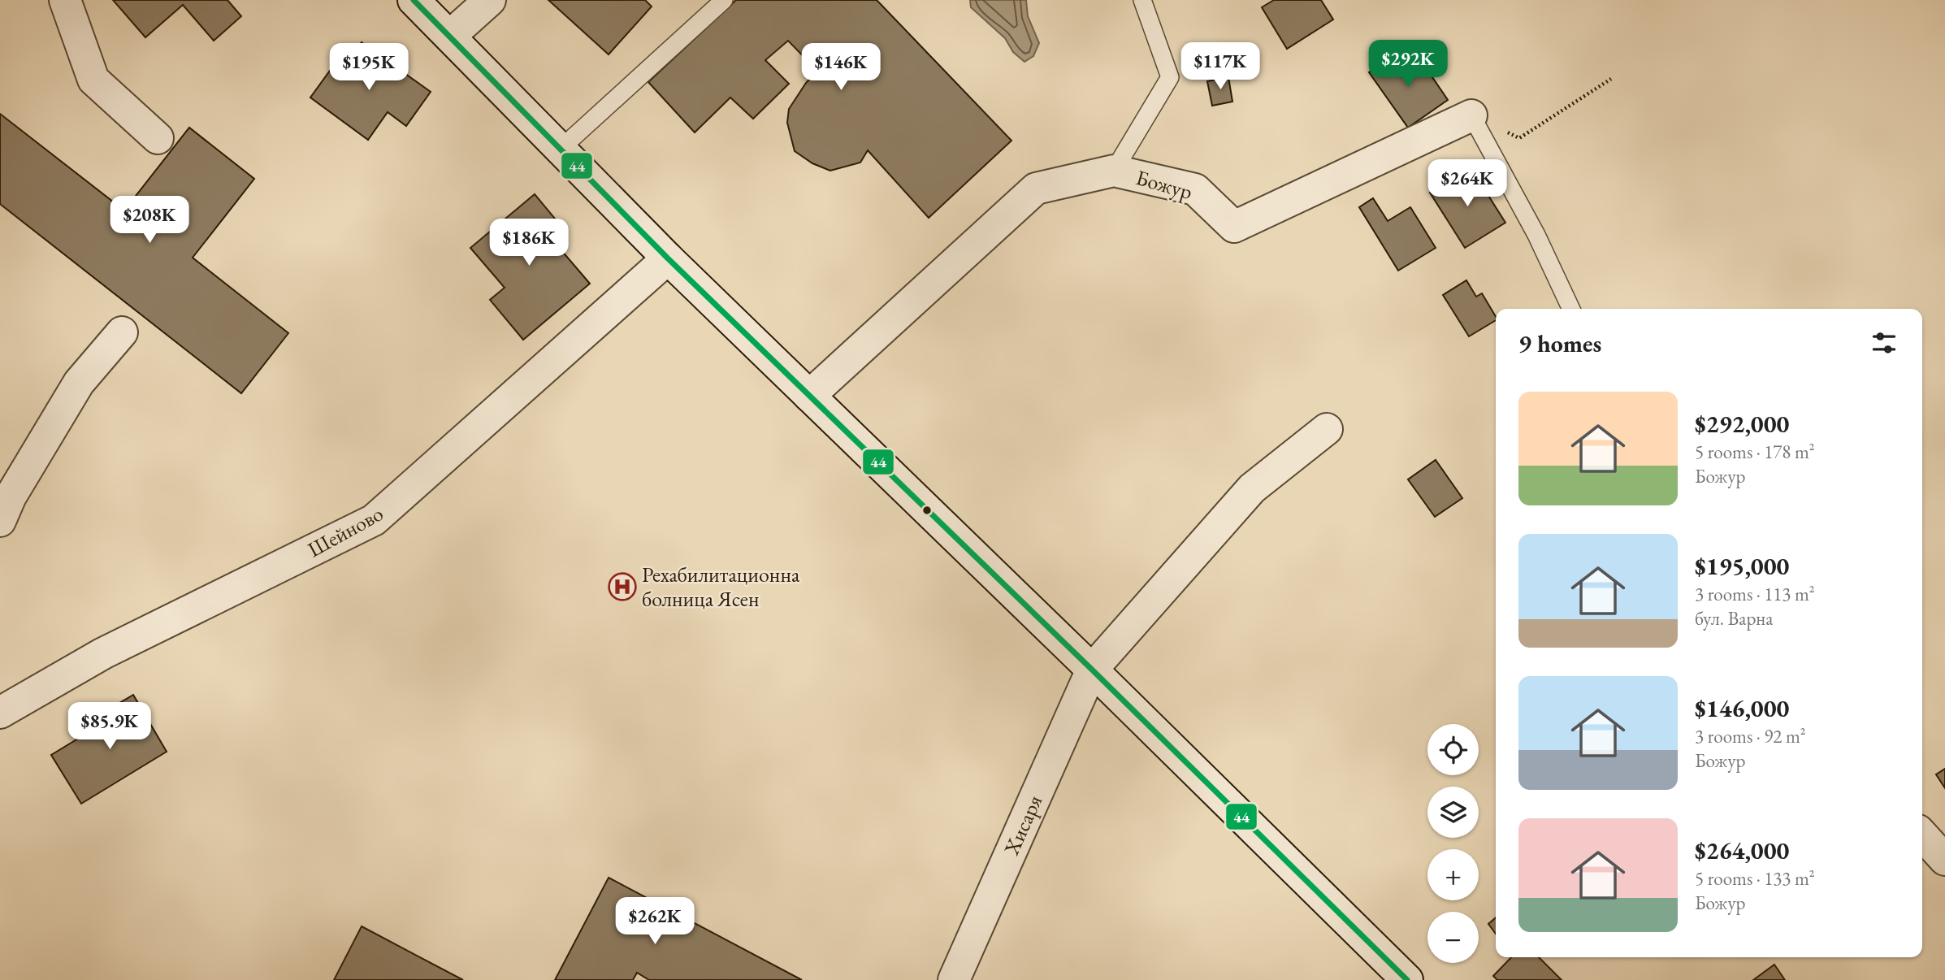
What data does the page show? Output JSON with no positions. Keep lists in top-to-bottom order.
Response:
{
  "streets": {
    "street": ["Божур", "Шейново", "Хисаря"]
  },
  "places": {
    "hospital": ["Рехабилитационна болница Ясен"]
  },
  "lines": ["transit line 44"],
  "page": {
    "price": [
      "$292K",
      "$117K",
      "$195K",
      "$146K",
      "$264K",
      "$208K",
      "$186K",
      "$85.9K",
      "$262K"
    ],
    "heading": "9 homes",
    "list": [
      {
        "name": "$292,000",
        "note": "5 rooms · 178 m² · Божур"
      },
      {
        "name": "$195,000",
        "note": "3 rooms · 113 m² · бул. Варна"
      },
      {
        "name": "$146,000",
        "note": "3 rooms · 92 m² · Божур"
      },
      {
        "name": "$264,000",
        "note": "5 rooms · 133 m² · Божур"
      }
    ],
    "map_buttons": ["+", "−"]
  }
}
